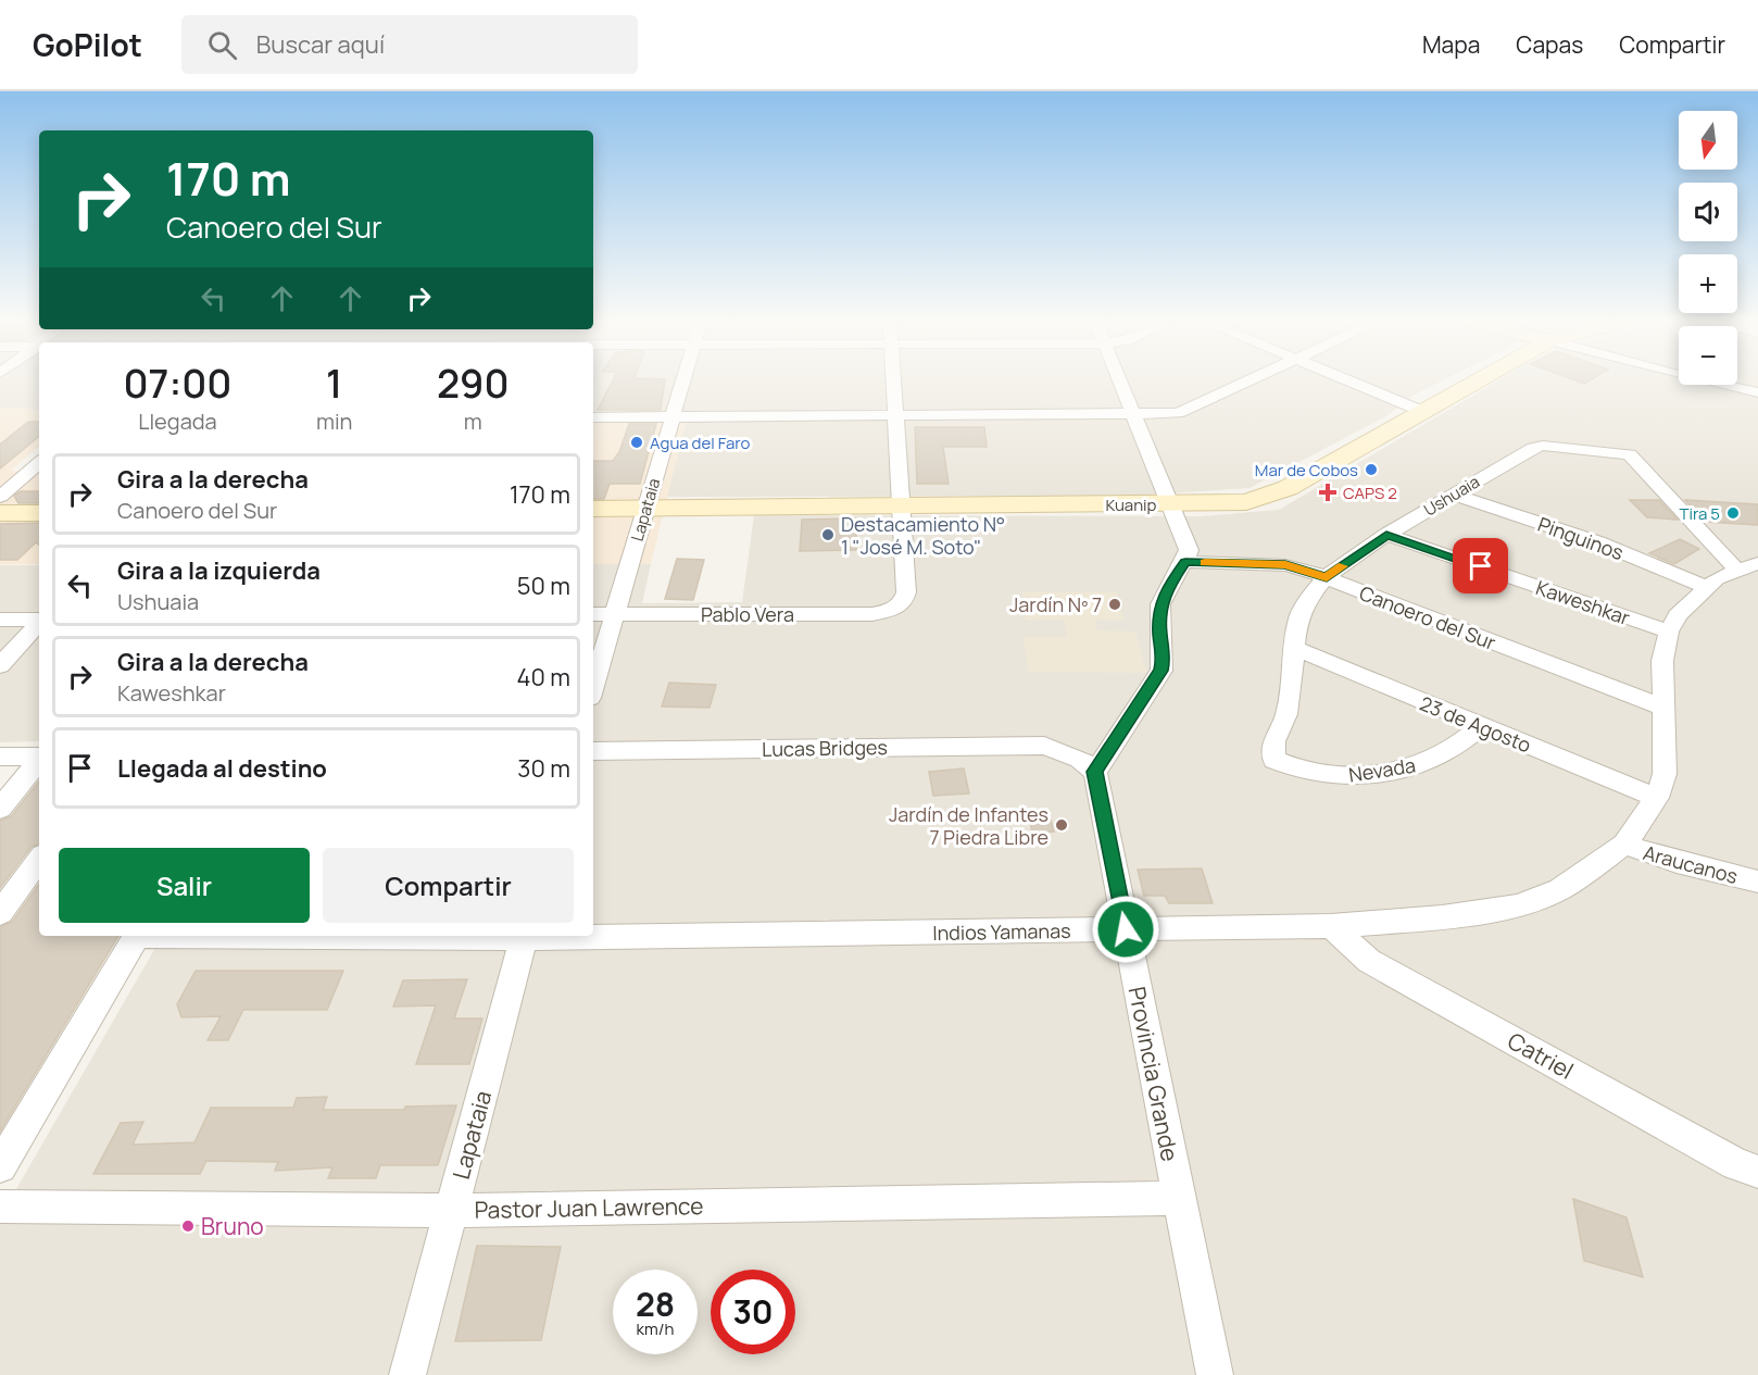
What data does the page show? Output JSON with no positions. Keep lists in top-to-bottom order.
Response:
{
  "streets": {
    "main road": ["Kuanip"],
    "street": [
      "Ushuaia",
      "Lapataia",
      "Pinguinos",
      "Kaweshkar",
      "Pablo Vera",
      "Canoero del Sur",
      "23 de Agosto",
      "Lucas Bridges",
      "Nevada",
      "Araucanos",
      "Indios Yamanas",
      "Catriel",
      "Provincia Grande",
      "Pastor Juan Lawrence"
    ]
  },
  "crossings": [
    ["Ushuaia", "Pinguinos"],
    ["Ushuaia", "Kaweshkar"],
    ["Ushuaia", "Canoero del Sur"],
    ["Ushuaia", "23 de Agosto"],
    ["Ushuaia", "Nevada"],
    ["Ushuaia", "Indios Yamanas"],
    ["Kuanip", "Lapataia"],
    ["Kuanip", "Pablo Vera"],
    ["Lapataia", "Pablo Vera"],
    ["Lapataia", "Pastor Juan Lawrence"],
    ["Pinguinos", "Indios Yamanas"],
    ["Kaweshkar", "Indios Yamanas"],
    ["Canoero del Sur", "Indios Yamanas"],
    ["23 de Agosto", "Nevada"],
    ["23 de Agosto", "Indios Yamanas"],
    ["Lucas Bridges", "Provincia Grande"],
    ["Araucanos", "Indios Yamanas"],
    ["Indios Yamanas", "Catriel"],
    ["Indios Yamanas", "Provincia Grande"],
    ["Provincia Grande", "Pastor Juan Lawrence"]
  ],
  "places": {
    "other": [
      "Agua del Faro",
      "Mar de Cobos",
      "Tira 5",
      "Destacamiento N° 1 \"José M. Soto\"",
      "Jardín Nº 7",
      "Jardín de Infantes 7 Piedra Libre",
      "Bruno"
    ],
    "health": ["CAPS 2"]
  },
  "north": "bottom",
  "page": {
    "header": "GoPilot",
    "search": "Buscar aquí",
    "nav": ["Mapa", "Capas", "Compartir"],
    "map_buttons": ["+", "−"],
    "turn": ["170 m", "Canoero del Sur"],
    "eta": [
      "07:00",
      "Llegada",
      "1",
      "min",
      "290",
      "m"
    ],
    "list": [
      {
        "name": "Gira a la derecha",
        "note": "Canoero del Sur",
        "value": "170 m"
      },
      {
        "name": "Gira a la izquierda",
        "note": "Ushuaia",
        "value": "50 m"
      },
      {
        "name": "Gira a la derecha",
        "note": "Kaweshkar",
        "value": "40 m"
      },
      {
        "name": "Llegada al destino",
        "value": "30 m"
      }
    ],
    "buttons": ["Salir", "Compartir"],
    "speed": "28 km/h",
    "limit": "30"
  }
}
